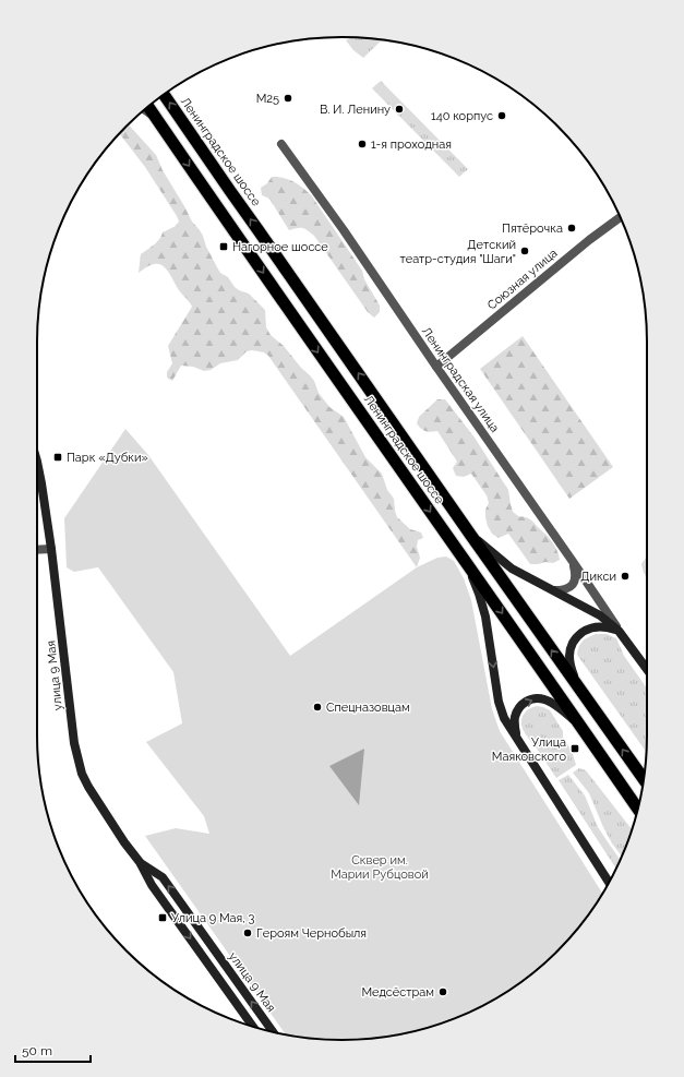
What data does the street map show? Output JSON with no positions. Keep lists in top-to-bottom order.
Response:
{
  "streets": {
    "highway": ["Ленинградское шоссе"],
    "main road": ["улица 9 Мая"],
    "street": ["Союзная улица", "Ленинградская улица"]
  },
  "crossings": [
    ["Союзная улица", "Ленинградская улица"]
  ],
  "parks": ["Сквер им. Марии Рубцовой"],
  "places": {
    "other": [
      "М25",
      "В. И. Ленину",
      "140 корпус",
      "1-я проходная",
      "Пятёрочка",
      "Детский театр-студия \"Шаги\"",
      "Дикси",
      "Спецназовцам",
      "Героям Чернобыля",
      "Медсёстрам"
    ],
    "transit": [
      "Нагорное шоссе",
      "Парк «Дубки»",
      "Улица Маяковского",
      "Улица 9 Мая, 3"
    ]
  },
  "scale_bar": "50 m"
}
